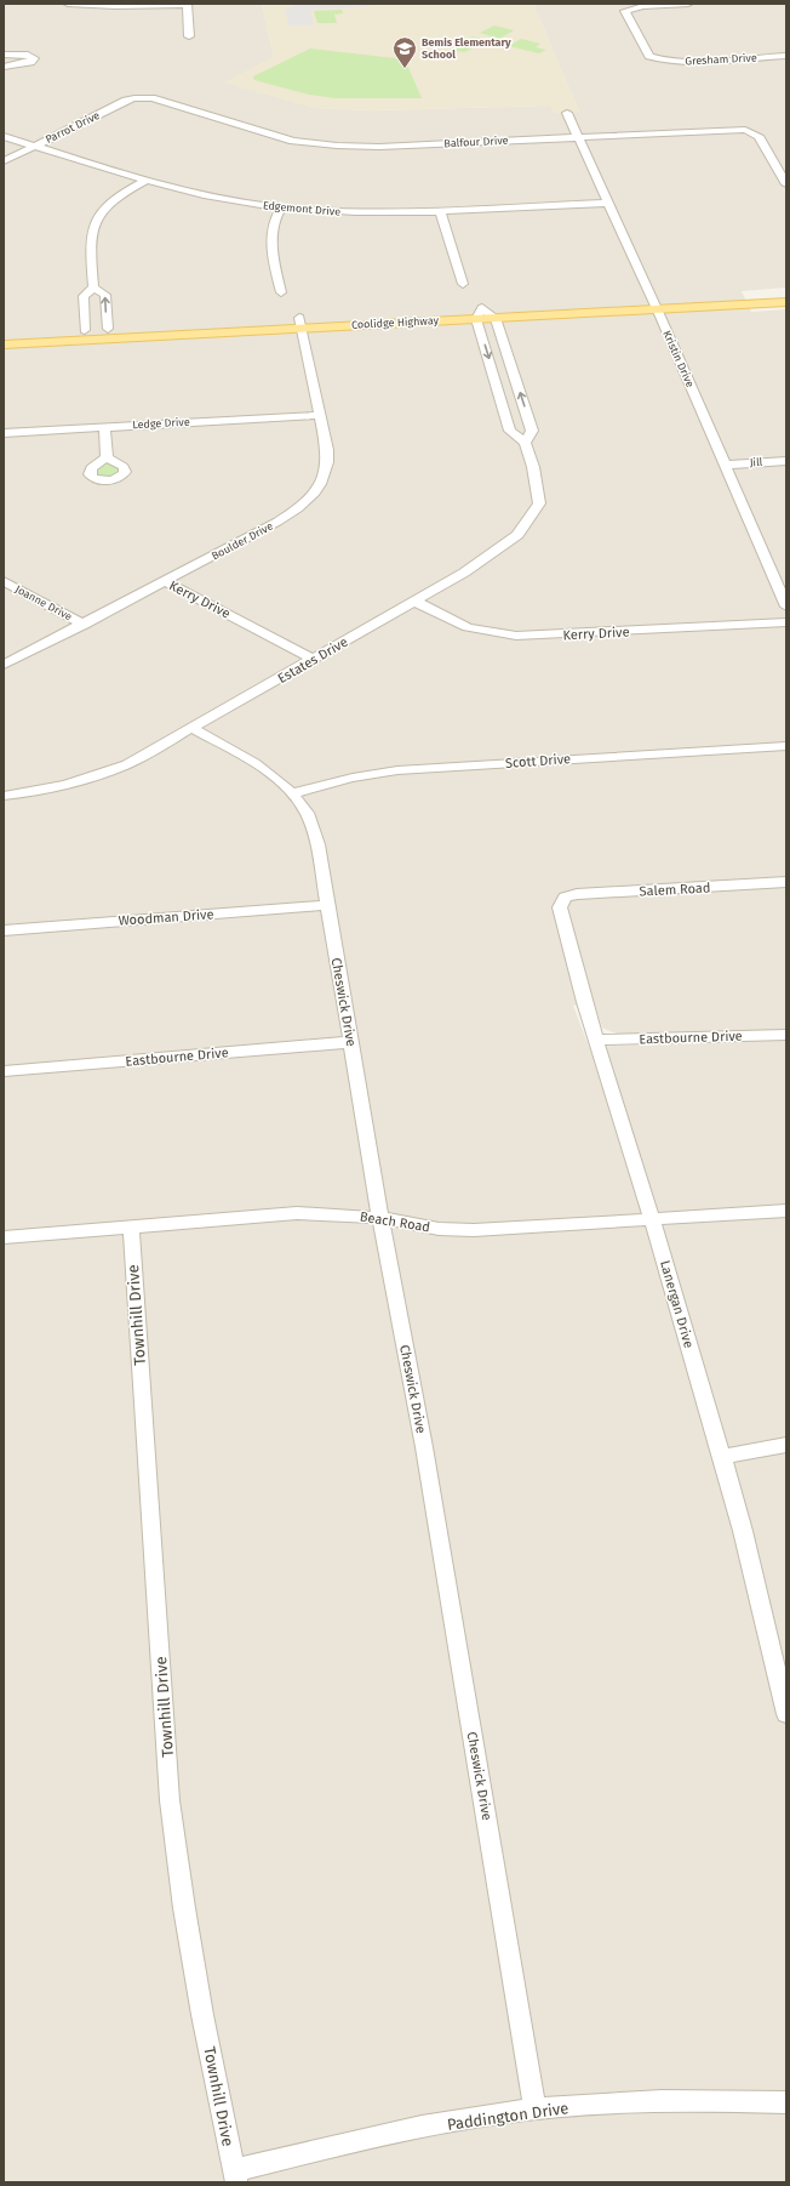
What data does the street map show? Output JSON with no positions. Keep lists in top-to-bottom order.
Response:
{
  "streets": {
    "main road": ["Coolidge Highway"],
    "street": [
      "Gresham Drive",
      "Parrot Drive",
      "Balfour Drive",
      "Edgemont Drive",
      "Kristin Drive",
      "Ledge Drive",
      "Jill",
      "Boulder Drive",
      "Kerry Drive",
      "Joanne Drive",
      "Estates Drive",
      "Scott Drive",
      "Salem Road",
      "Woodman Drive",
      "Cheswick Drive",
      "Eastbourne Drive",
      "Beach Road",
      "Lanergan Drive",
      "Townhill Drive",
      "Paddington Drive"
    ]
  },
  "crossings": [
    ["Parrot Drive", "Balfour Drive"],
    ["Parrot Drive", "Edgemont Drive"],
    ["Balfour Drive", "Kristin Drive"],
    ["Edgemont Drive", "Kristin Drive"],
    ["Coolidge Highway", "Kristin Drive"],
    ["Coolidge Highway", "Boulder Drive"],
    ["Coolidge Highway", "Estates Drive"],
    ["Kristin Drive", "Jill"],
    ["Ledge Drive", "Boulder Drive"],
    ["Boulder Drive", "Kerry Drive"],
    ["Boulder Drive", "Joanne Drive"],
    ["Kerry Drive", "Estates Drive"],
    ["Estates Drive", "Cheswick Drive"],
    ["Scott Drive", "Cheswick Drive"],
    ["Salem Road", "Lanergan Drive"],
    ["Woodman Drive", "Cheswick Drive"],
    ["Cheswick Drive", "Eastbourne Drive"],
    ["Cheswick Drive", "Beach Road"],
    ["Cheswick Drive", "Paddington Drive"],
    ["Eastbourne Drive", "Lanergan Drive"],
    ["Beach Road", "Lanergan Drive"],
    ["Beach Road", "Townhill Drive"],
    ["Townhill Drive", "Paddington Drive"]
  ],
  "places": {
    "school or university": ["Bemis Elementary School"]
  }
}
